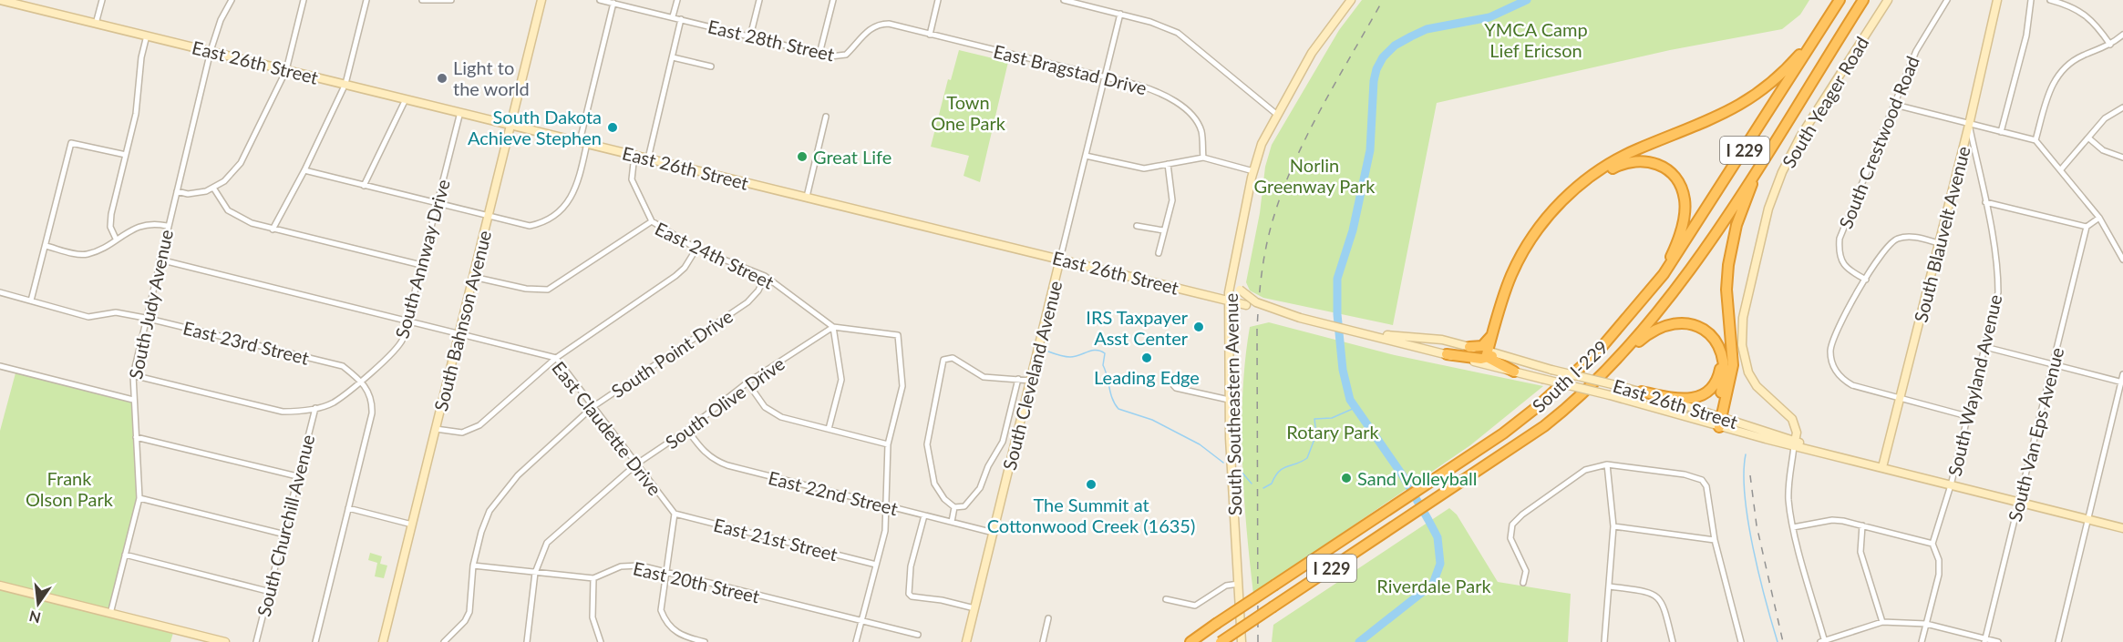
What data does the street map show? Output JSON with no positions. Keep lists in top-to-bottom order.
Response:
{
  "streets": {
    "highway": ["I 229", "South I-229"],
    "main road": [
      "East 26th Street",
      "South Yeager Road",
      "South Blauvelt Avenue",
      "South Bahnson Avenue",
      "South Cleveland Avenue",
      "South Southeastern Avenue"
    ],
    "street": [
      "East 28th Street",
      "East Bragstad Drive",
      "South Crestwood Road",
      "East 24th Street",
      "South Annway Drive",
      "South Judy Avenue",
      "East 23rd Street",
      "South Point Drive",
      "South Wayland Avenue",
      "South Olive Drive",
      "East Claudette Drive",
      "South Van Eps Avenue",
      "East 22nd Street",
      "South Churchill Avenue",
      "East 21st Street",
      "East 20th Street"
    ]
  },
  "crossings": [
    ["East 28th Street", "East Bragstad Drive"],
    ["East 26th Street", "South Yeager Road"],
    ["East 26th Street", "South Blauvelt Avenue"],
    ["East 26th Street", "South Annway Drive"],
    ["East 26th Street", "South Judy Avenue"],
    ["East 26th Street", "South Bahnson Avenue"],
    ["East 26th Street", "South Cleveland Avenue"],
    ["East 26th Street", "South Wayland Avenue"],
    ["East 26th Street", "South Southeastern Avenue"],
    ["East 26th Street", "South Van Eps Avenue"],
    ["East Bragstad Drive", "South Cleveland Avenue"],
    ["South Blauvelt Avenue", "South Wayland Avenue"],
    ["East 24th Street", "South Bahnson Avenue"],
    ["East 24th Street", "South Point Drive"],
    ["East 24th Street", "South Olive Drive"],
    ["South Annway Drive", "East 23rd Street"],
    ["South Annway Drive", "East Claudette Drive"],
    ["South Judy Avenue", "East 23rd Street"],
    ["South Judy Avenue", "East Claudette Drive"],
    ["South Bahnson Avenue", "East Claudette Drive"],
    ["South Point Drive", "East Claudette Drive"],
    ["South Point Drive", "East 20th Street"],
    ["South Cleveland Avenue", "East 22nd Street"],
    ["South Olive Drive", "East Claudette Drive"],
    ["South Olive Drive", "East 22nd Street"],
    ["South Olive Drive", "East 20th Street"],
    ["East Claudette Drive", "East 21st Street"]
  ],
  "parks": [
    "YMCA Camp Lief Ericson",
    "Town One Park",
    "Norlin Greenway Park",
    "Rotary Park",
    "Frank Olson Park",
    "Riverdale Park"
  ],
  "places": [
    "Light to the world",
    "South Dakota Achieve Stephen",
    "Great Life",
    "IRS Taxpayer Asst Center",
    "Leading Edge",
    "Sand Volleyball",
    "The Summit at Cottonwood Creek (1635)"
  ],
  "north": "bottom"
}
